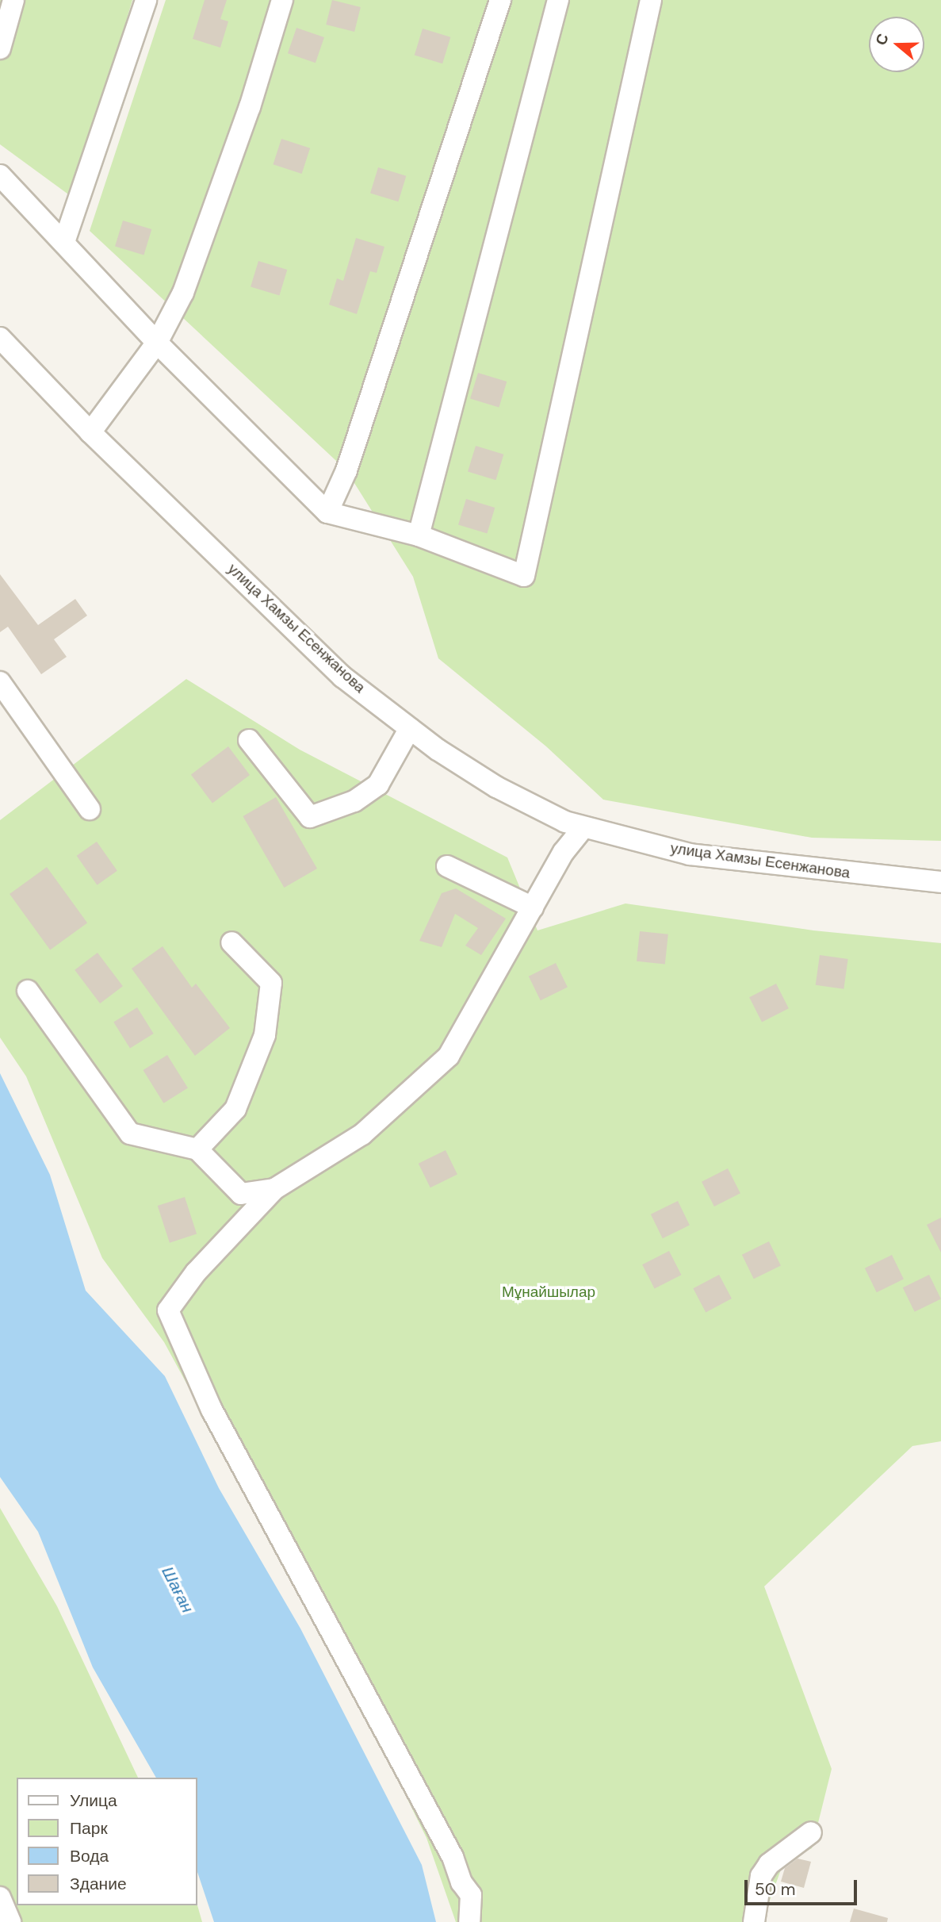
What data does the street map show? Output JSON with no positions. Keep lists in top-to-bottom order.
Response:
{
  "streets": {
    "street": ["улица Хамзы Есенжанова"]
  },
  "water": ["Шаған"],
  "parks": ["Мұнайшылар"],
  "legend": [
    "Улица",
    "Парк",
    "Вода",
    "Здание"
  ],
  "scale_bar": "50 m",
  "north": "left"
}
